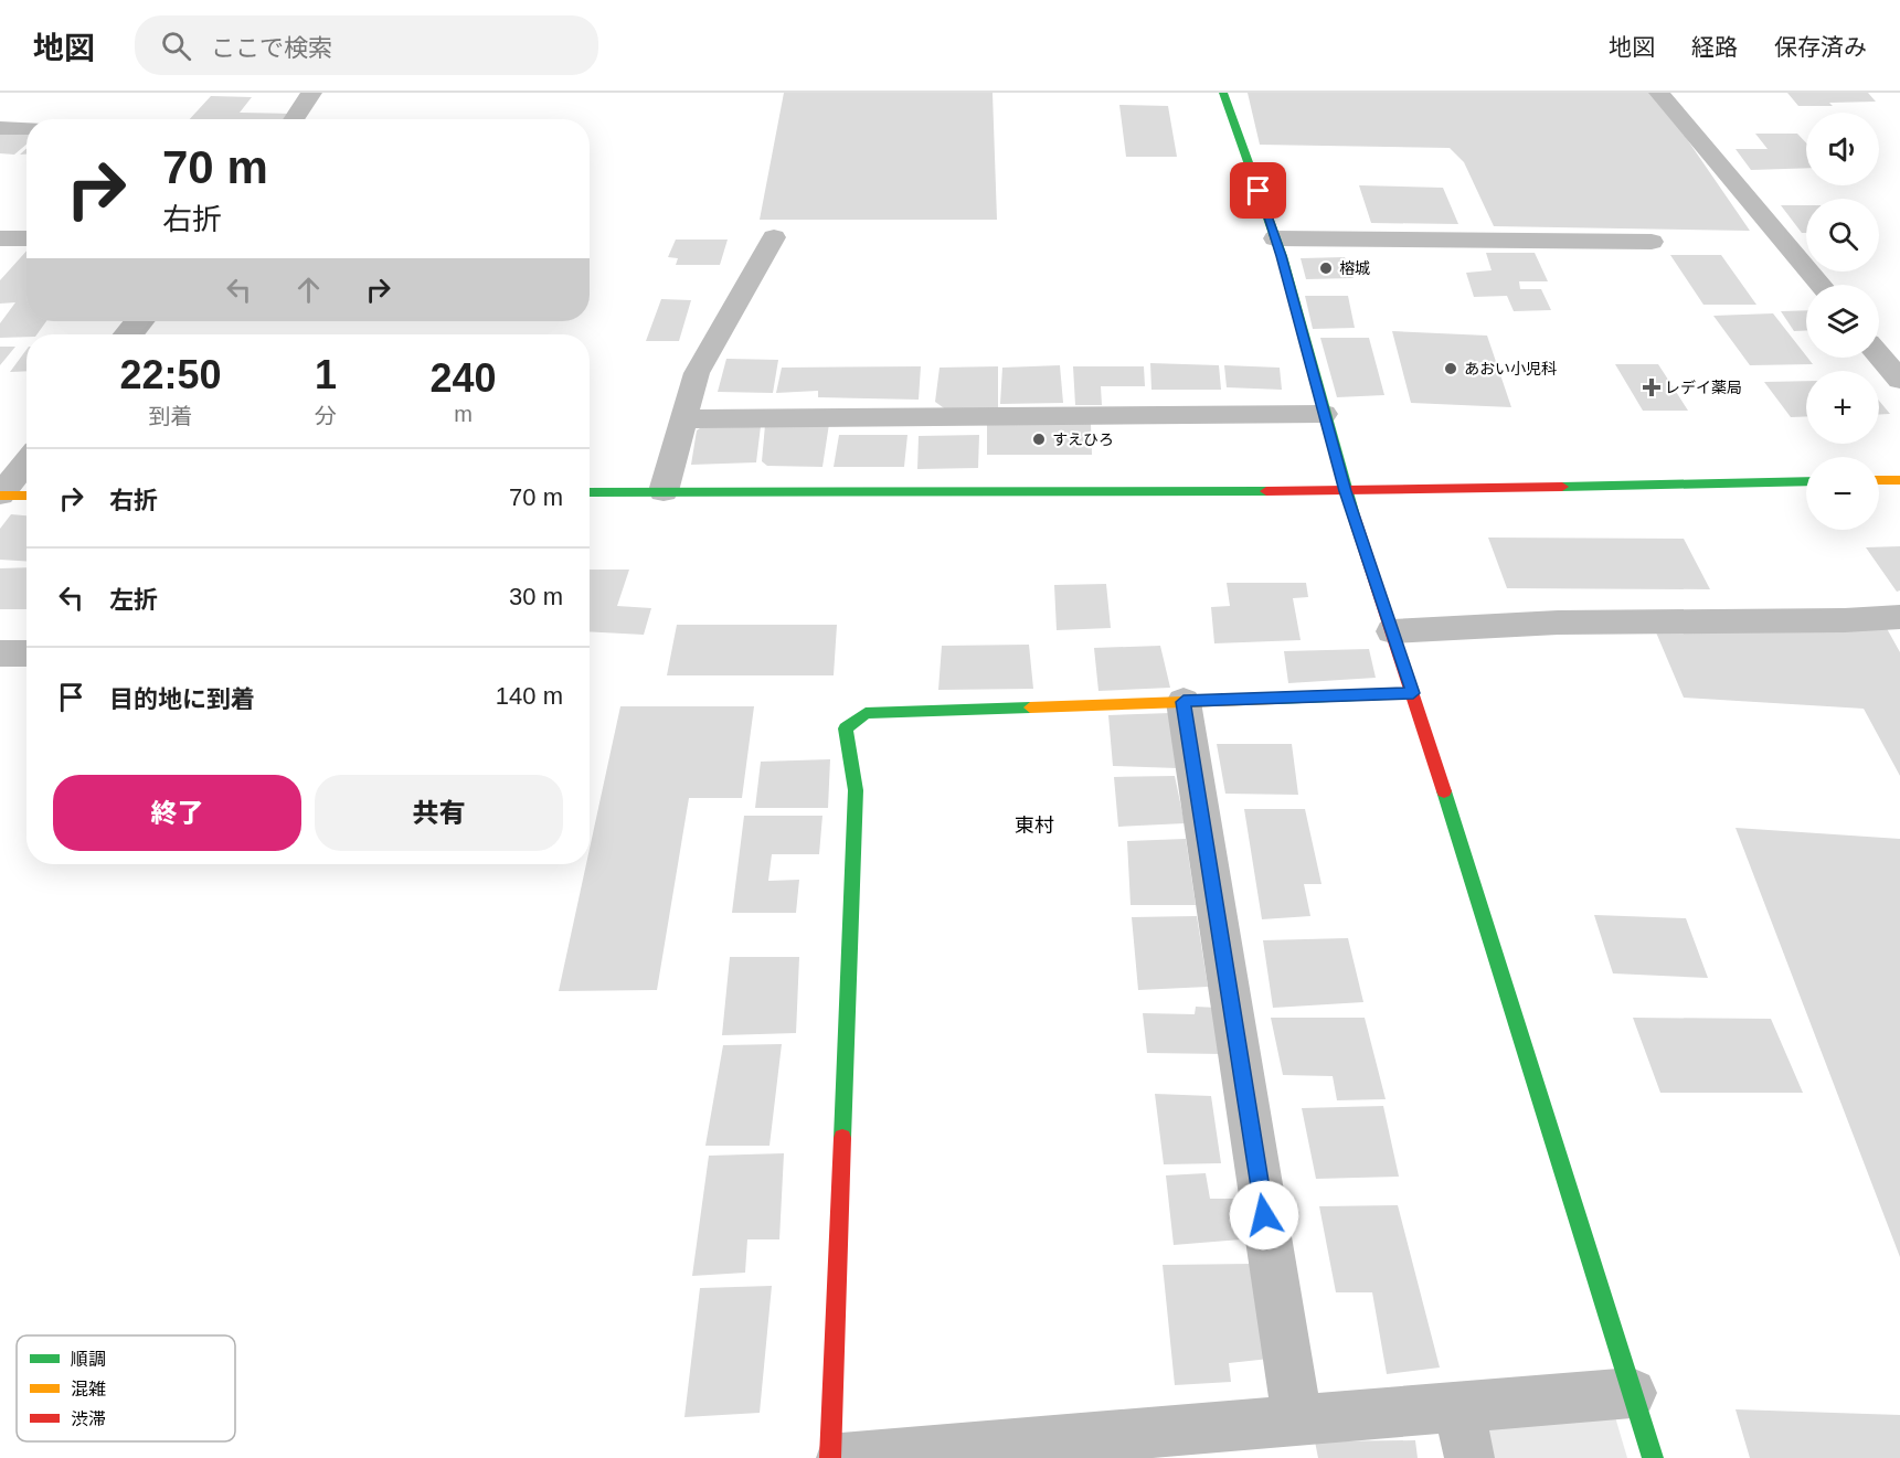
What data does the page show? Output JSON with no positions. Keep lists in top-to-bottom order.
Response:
{
  "districts": ["東村"],
  "places": {
    "other": ["榕城", "あおい小児科", "すえひろ"],
    "health": ["レデイ薬局"]
  },
  "legend": ["順調", "混雑", "渋滞"],
  "page": {
    "header": "地図",
    "search": "ここで検索",
    "nav": ["地図", "経路", "保存済み"],
    "map_buttons": ["+", "−"],
    "turn": ["70 m", "右折"],
    "eta": [
      "22:50",
      "到着",
      "1",
      "分",
      "240",
      "m"
    ],
    "list": [
      {
        "name": "右折",
        "value": "70 m"
      },
      {
        "name": "左折",
        "value": "30 m"
      },
      {
        "name": "目的地に到着",
        "value": "140 m"
      }
    ],
    "buttons": ["終了", "共有"]
  }
}
